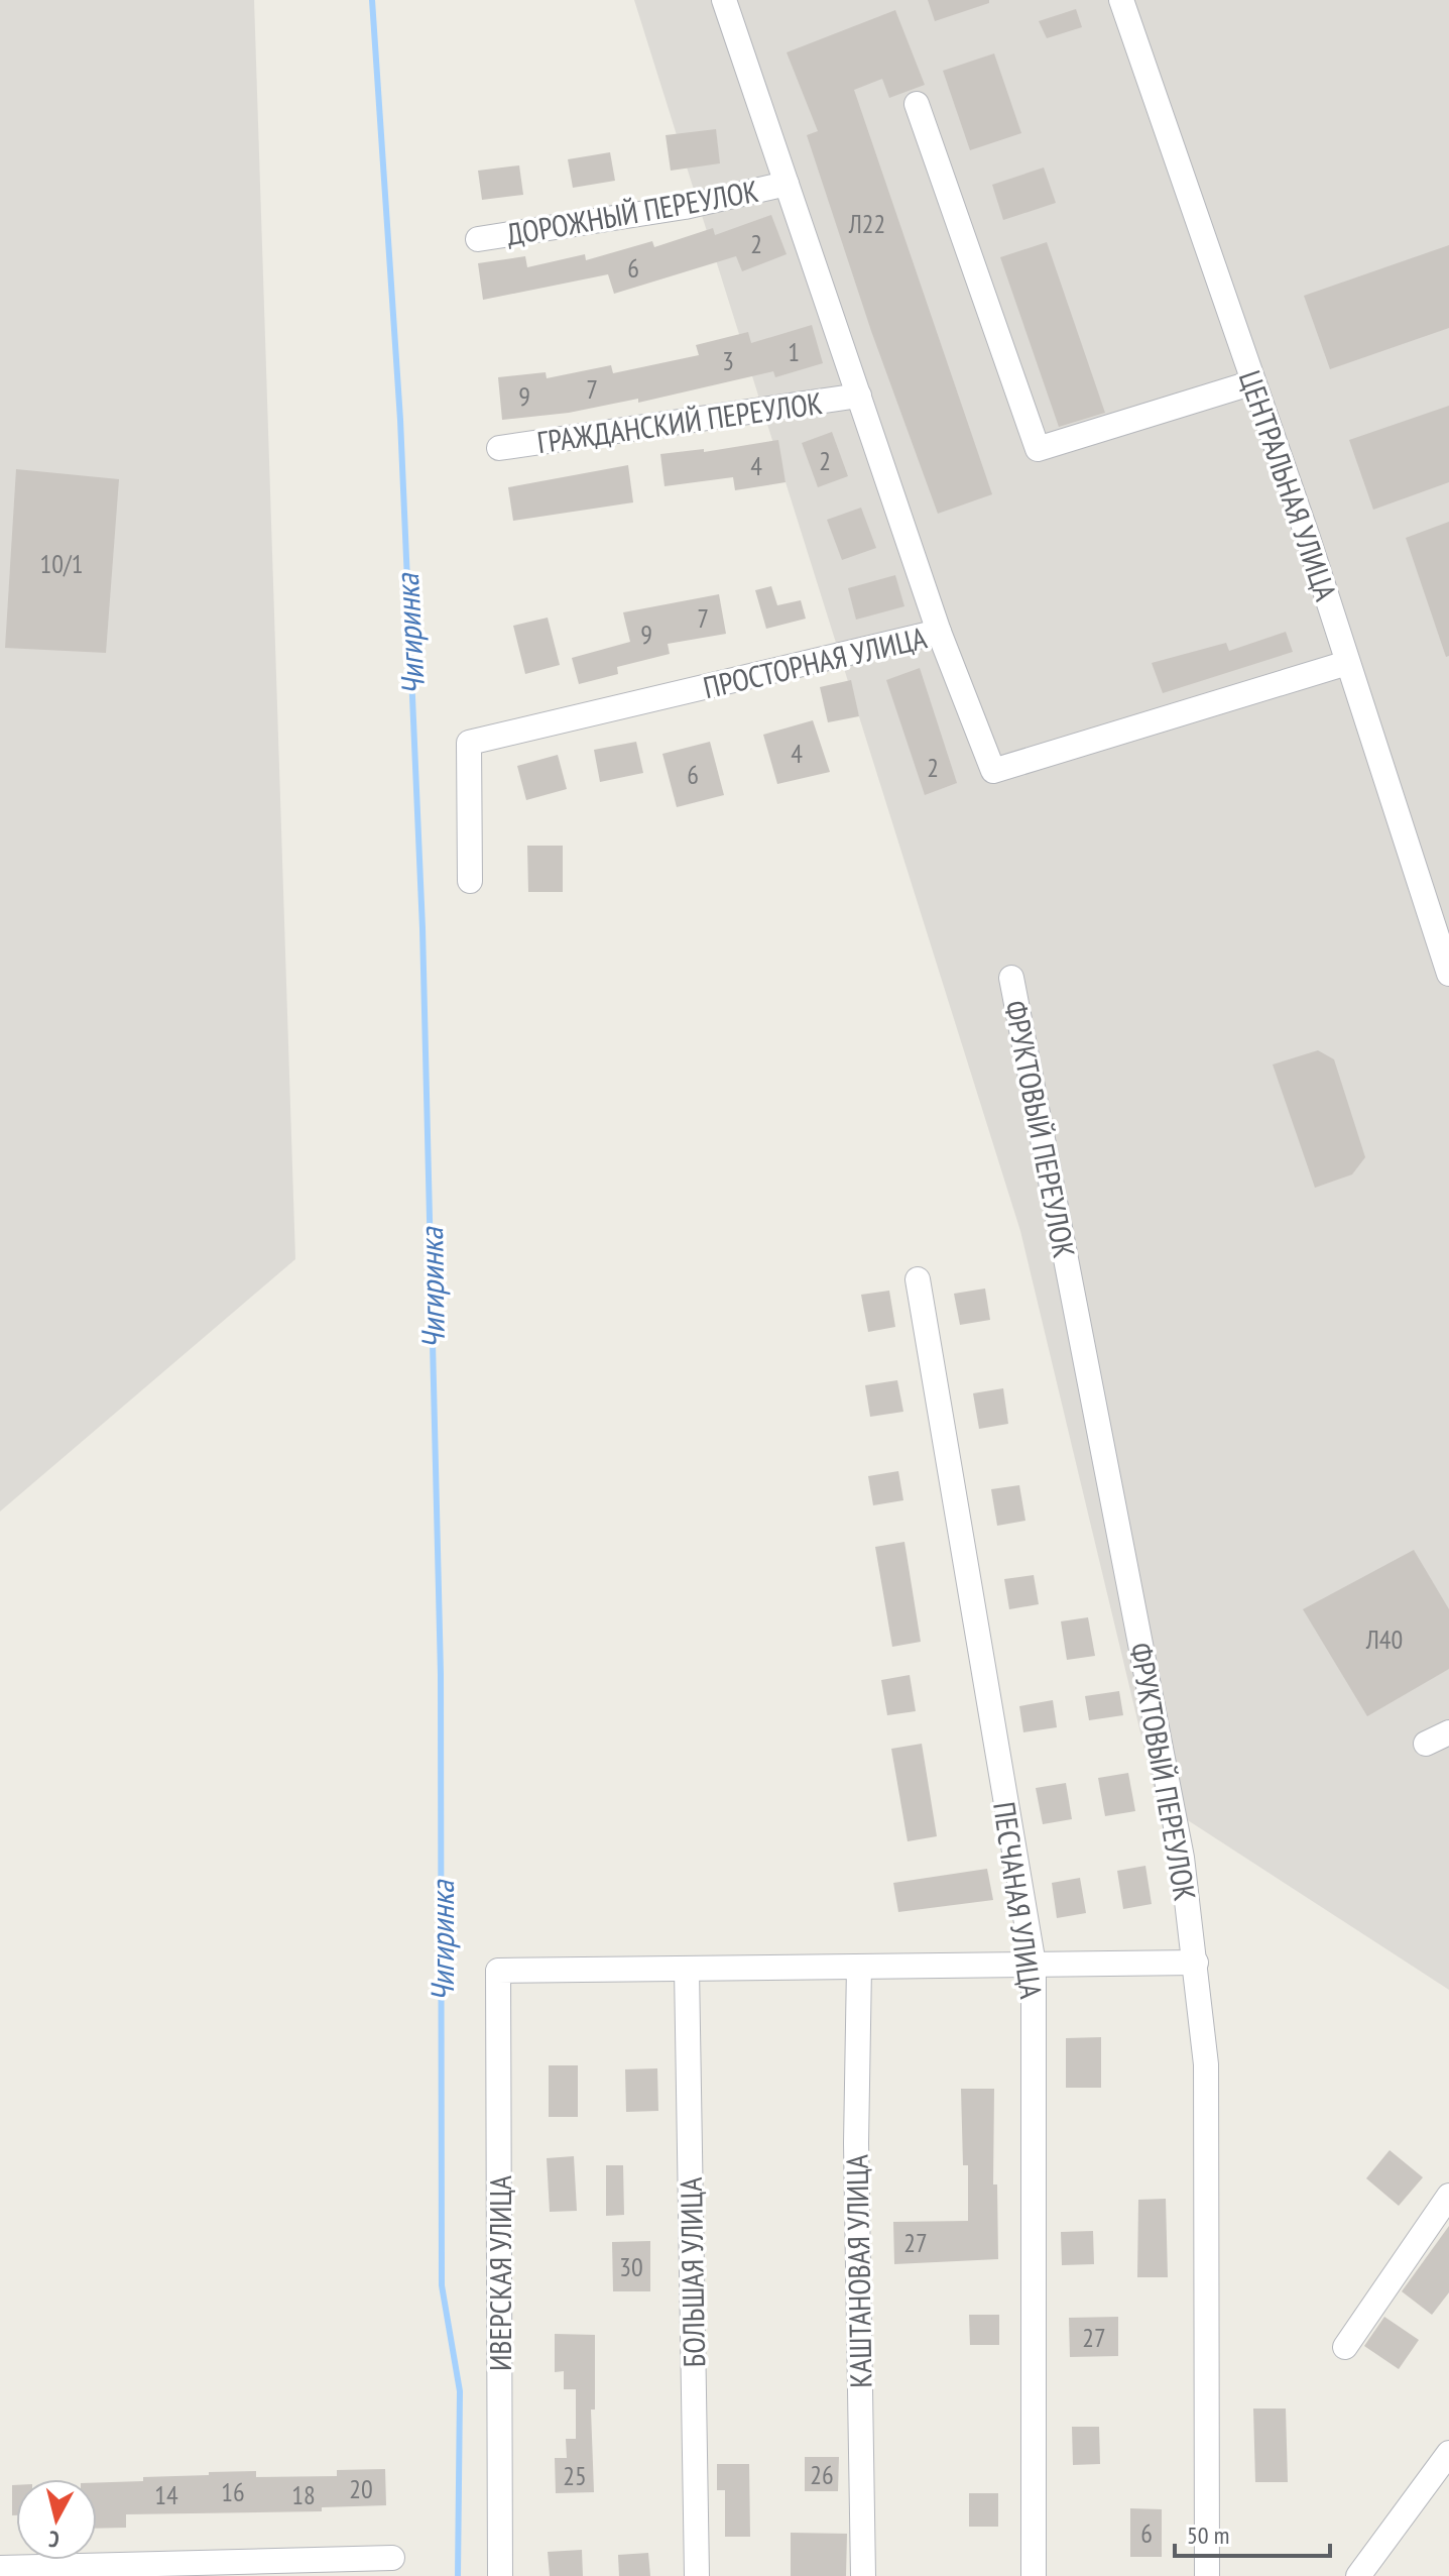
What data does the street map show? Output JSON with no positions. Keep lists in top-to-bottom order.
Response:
{
  "streets": {
    "street": [
      "ДОРОЖНЫЙ ПЕРЕУЛОК",
      "ГРАЖДАНСКИЙ ПЕРЕУЛОК",
      "ЦЕНТРАЛЬНАЯ УЛИЦА",
      "ПРОСТОРНАЯ УЛИЦА",
      "ФРУКТОВЫЙ ПЕРЕУЛОК",
      "ПЕСЧАНАЯ УЛИЦА",
      "КАШТАНОВАЯ УЛИЦА",
      "БОЛЬШАЯ УЛИЦА",
      "ИВЕРСКАЯ УЛИЦА"
    ]
  },
  "crossings": [
    ["ЦЕНТРАЛЬНАЯ УЛИЦА", "ПРОСТОРНАЯ УЛИЦА"],
    ["БОЛЬШАЯ УЛИЦА", "ИВЕРСКАЯ УЛИЦА"]
  ],
  "water": ["Чигиринка"],
  "house_numbers": [
    "Л22",
    "2",
    "6",
    "1",
    "3",
    "7",
    "9",
    "2",
    "4",
    "10/1",
    "7",
    "9",
    "4",
    "2",
    "6",
    "Л40",
    "27",
    "30",
    "27",
    "26",
    "25",
    "20",
    "16",
    "14",
    "18",
    "6"
  ],
  "scale_bar": "50 m",
  "north": "bottom"
}
